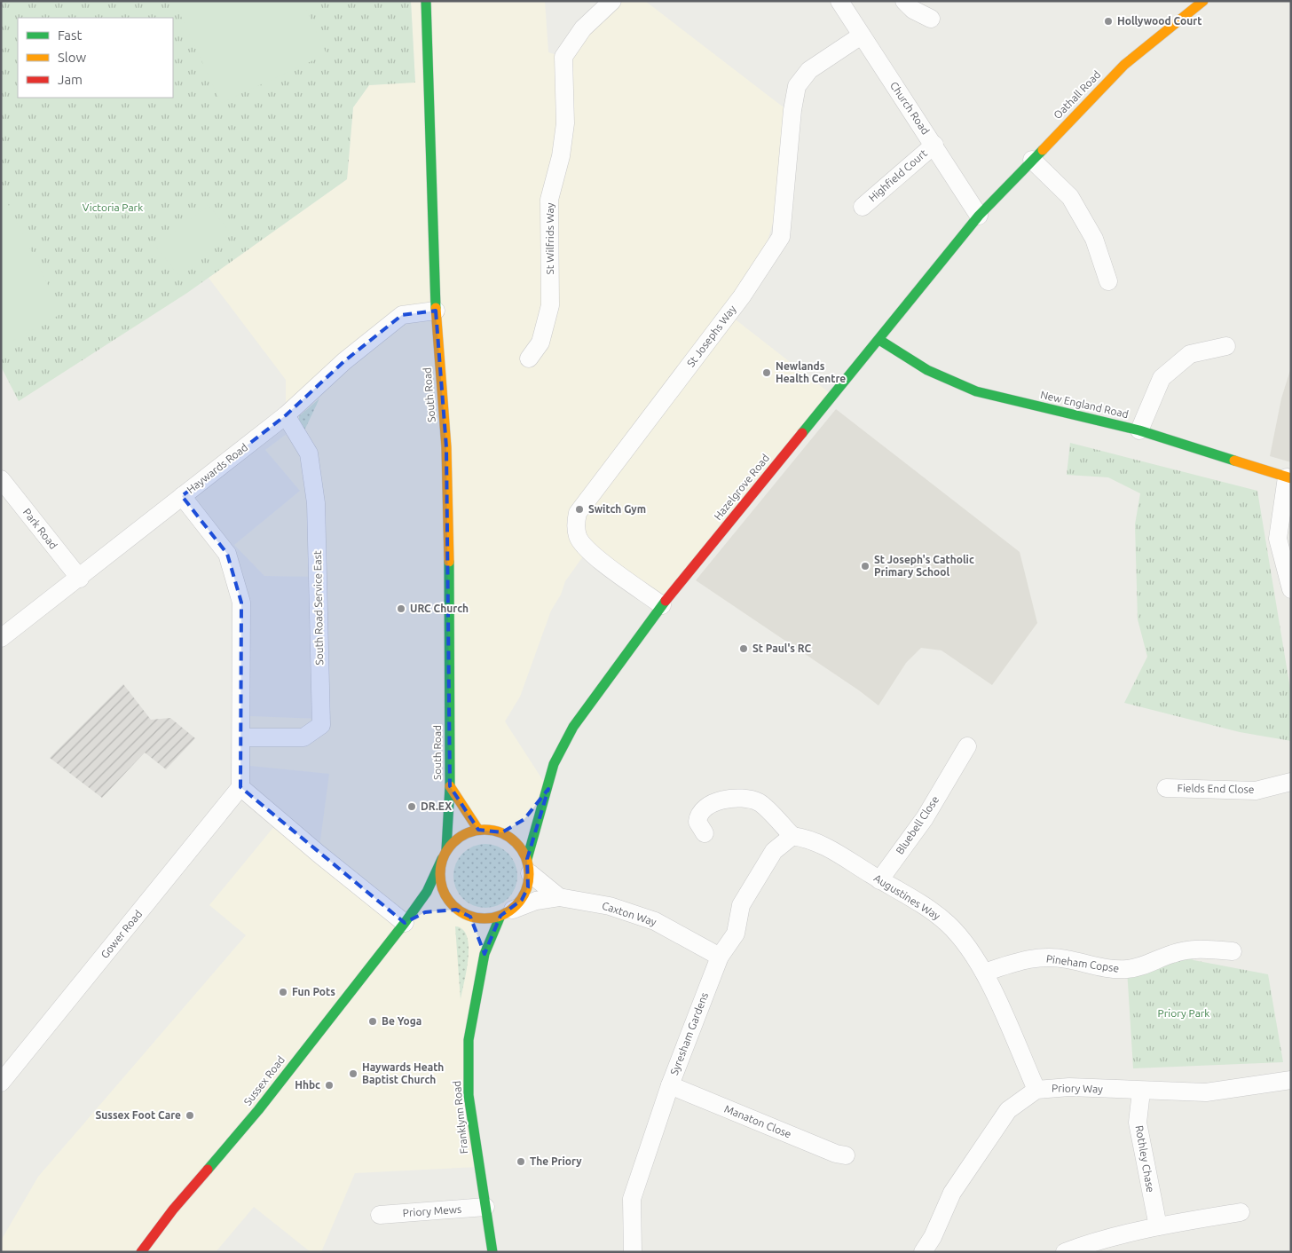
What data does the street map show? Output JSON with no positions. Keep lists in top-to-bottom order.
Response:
{
  "streets": {
    "main road": [
      "Oathall Road",
      "South Road",
      "New England Road",
      "Hazelgrove Road",
      "Sussex Road",
      "Franklynn Road"
    ],
    "street": [
      "Church Road",
      "Highfield Court",
      "St Wilfrids Way",
      "St Josephs Way",
      "Haywards Road",
      "Park Road",
      "South Road Service East",
      "Fields End Close",
      "Bluebell Close",
      "Augustines Way",
      "Caxton Way",
      "Gower Road",
      "Pineham Copse",
      "Syresham Gardens",
      "Priory Way",
      "Manaton Close",
      "Rothley Chase",
      "Priory Mews"
    ]
  },
  "crossings": [
    ["Oathall Road", "Church Road"],
    ["Oathall Road", "Hazelgrove Road"],
    ["Church Road", "Highfield Court"],
    ["Church Road", "St Josephs Way"],
    ["Church Road", "Hazelgrove Road"],
    ["St Josephs Way", "Hazelgrove Road"],
    ["South Road", "Haywards Road"],
    ["South Road", "Hazelgrove Road"],
    ["South Road", "Caxton Way"],
    ["South Road", "Sussex Road"],
    ["South Road", "Franklynn Road"],
    ["New England Road", "Hazelgrove Road"],
    ["Haywards Road", "Park Road"],
    ["Haywards Road", "South Road Service East"],
    ["Hazelgrove Road", "Caxton Way"],
    ["Hazelgrove Road", "Sussex Road"],
    ["Hazelgrove Road", "Franklynn Road"],
    ["Bluebell Close", "Augustines Way"],
    ["Augustines Way", "Pineham Copse"],
    ["Augustines Way", "Syresham Gardens"],
    ["Augustines Way", "Priory Way"],
    ["Caxton Way", "Syresham Gardens"],
    ["Caxton Way", "Sussex Road"],
    ["Caxton Way", "Franklynn Road"],
    ["Syresham Gardens", "Manaton Close"],
    ["Sussex Road", "Franklynn Road"],
    ["Priory Way", "Rothley Chase"],
    ["Franklynn Road", "Priory Mews"]
  ],
  "parks": ["Victoria Park", "Priory Park"],
  "places": [
    "Hollywood Court",
    "Newlands Health Centre",
    "Switch Gym",
    "St Joseph's Catholic Primary School",
    "URC Church",
    "St Paul's RC",
    "DR.EX",
    "Fun Pots",
    "Be Yoga",
    "Haywards Heath Baptist Church",
    "Hhbc",
    "Sussex Foot Care",
    "The Priory"
  ],
  "legend": ["Fast", "Slow", "Jam"]
}
